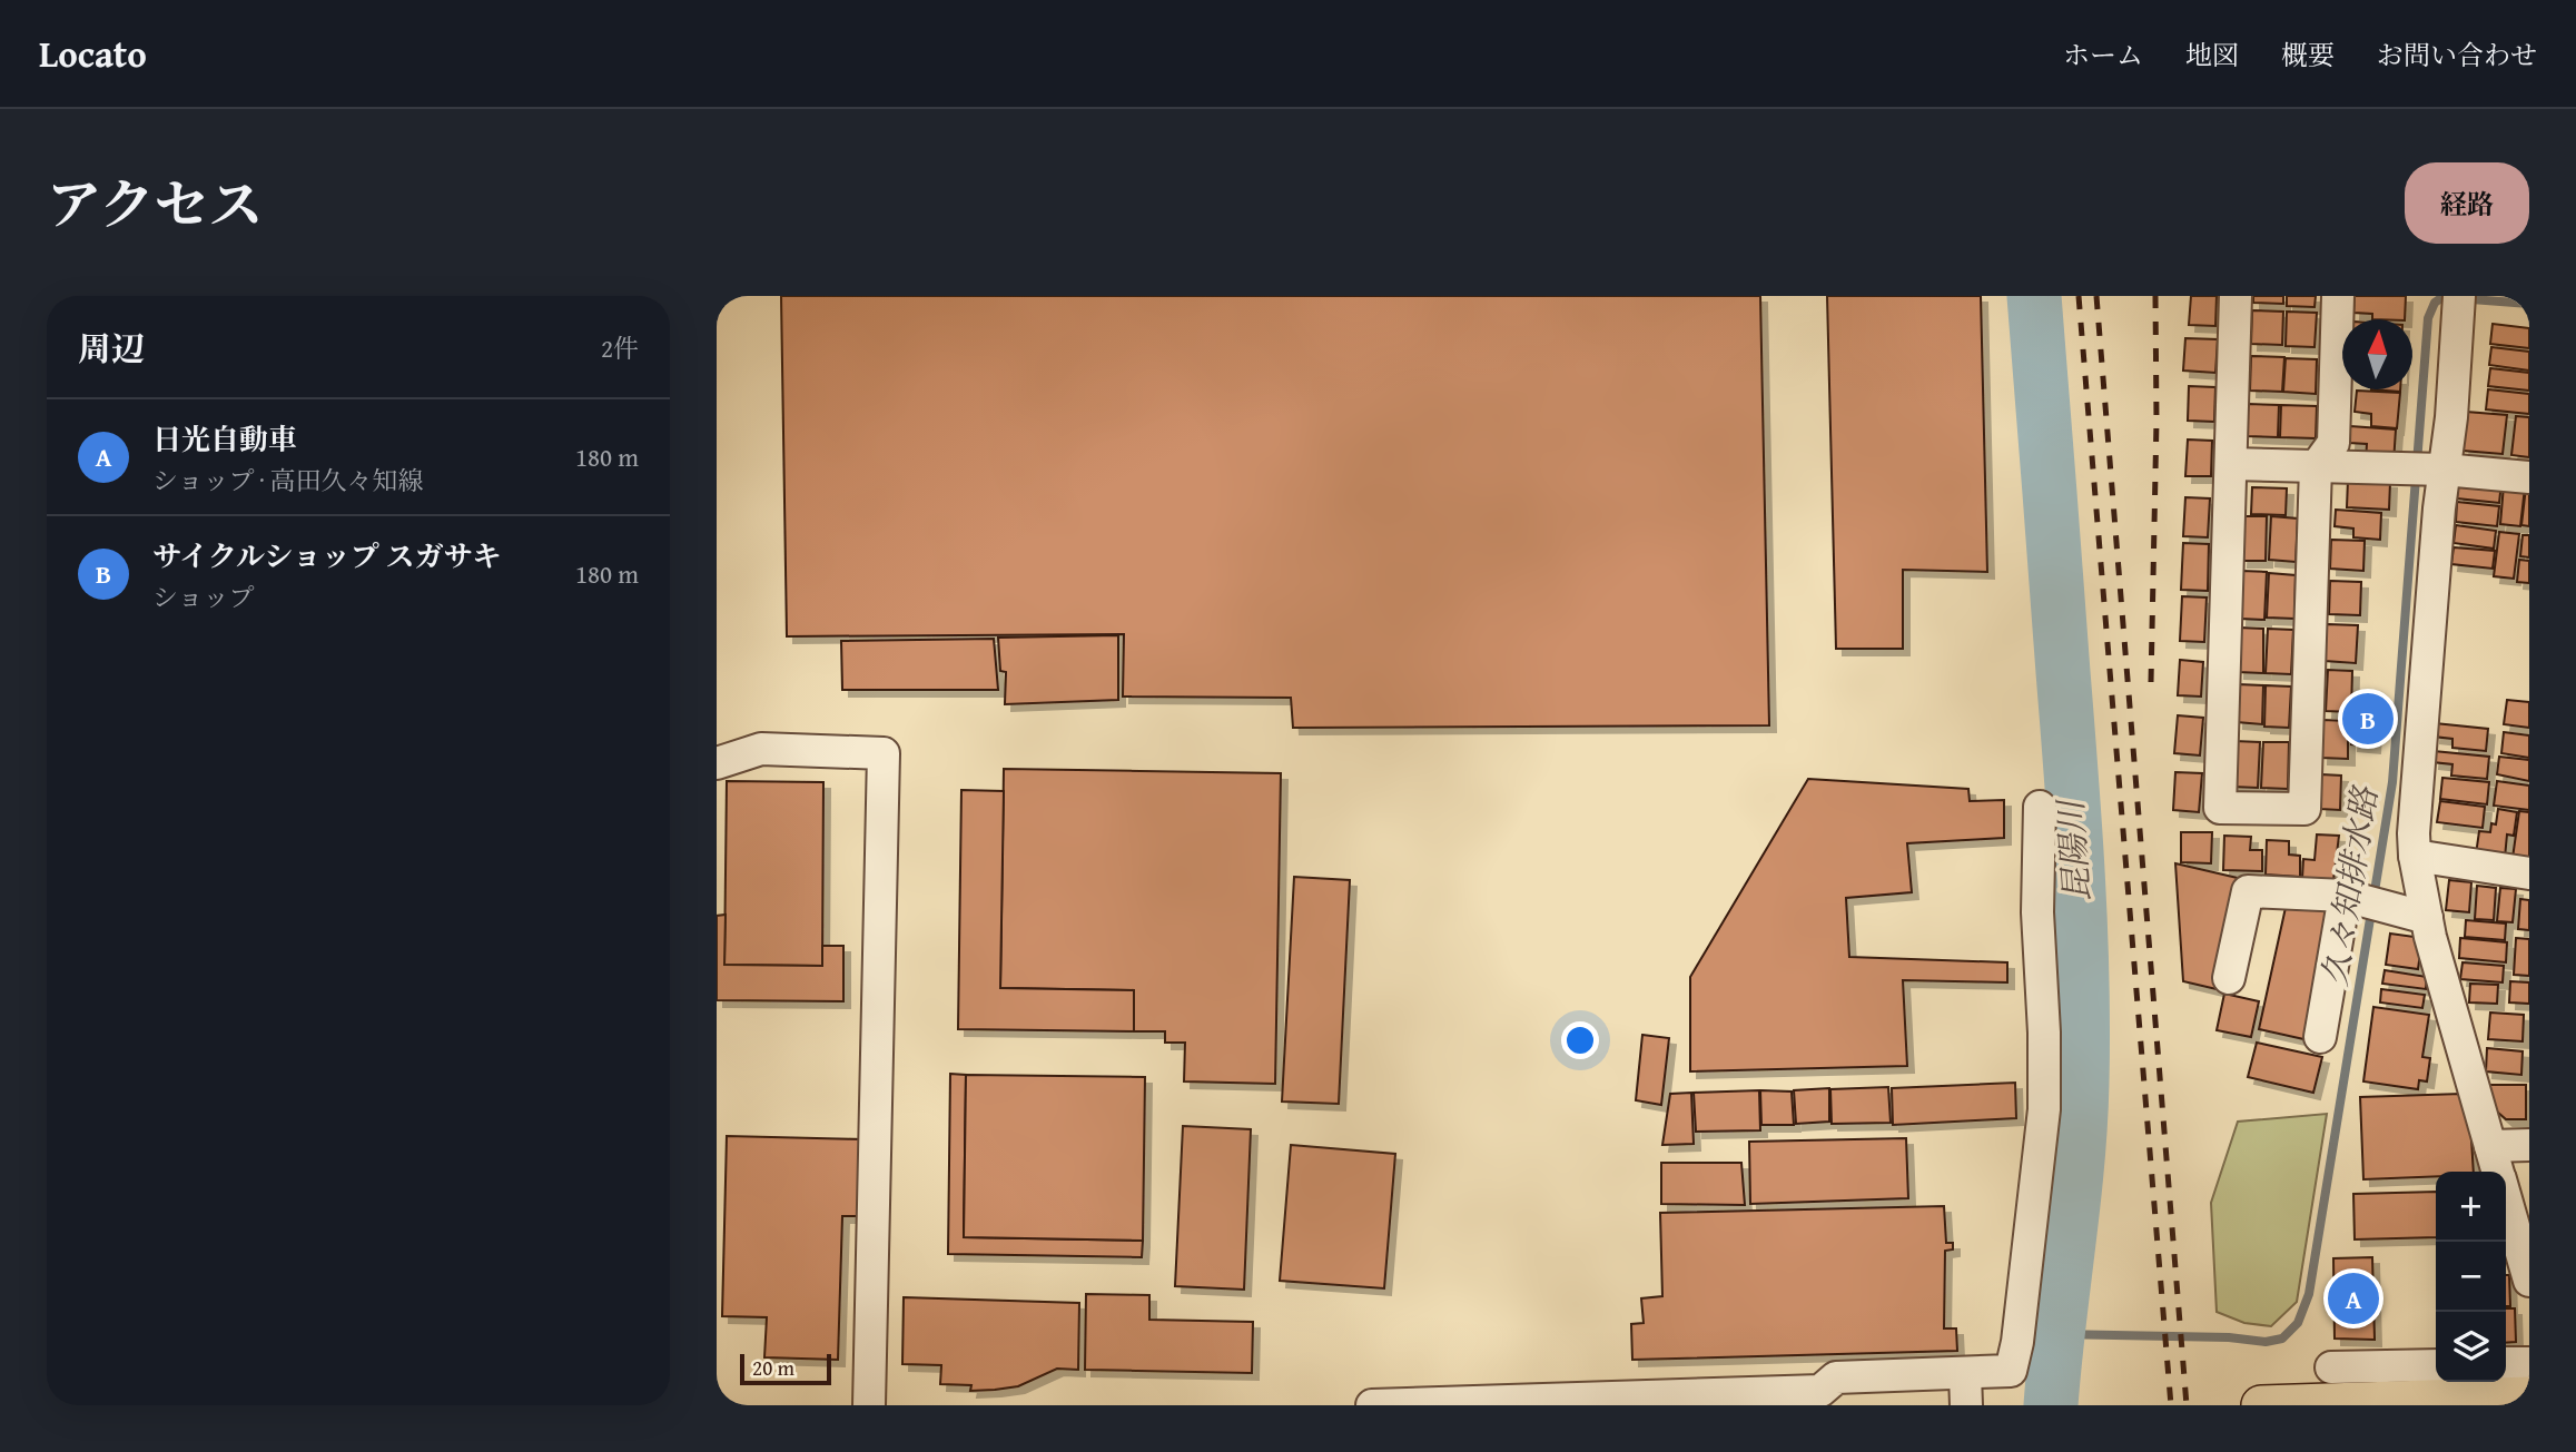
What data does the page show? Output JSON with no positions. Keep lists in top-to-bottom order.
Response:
{
  "water": ["昆陽川", "久々知排水路"],
  "scale_bar": "20 m",
  "north": "top",
  "page": {
    "header": "Locato",
    "nav": [
      "ホーム",
      "地図",
      "概要",
      "お問い合わせ"
    ],
    "title": "アクセス",
    "buttons": "経路",
    "heading": ["周辺", "2件"],
    "list": [
      {
        "mark": "A",
        "name": "日光自動車",
        "note": "ショップ · 高田久々知線",
        "value": "180 m"
      },
      {
        "mark": "B",
        "name": "サイクルショップ スガサキ",
        "note": "ショップ",
        "value": "180 m"
      }
    ],
    "pins": ["B", "A"],
    "map_buttons": ["+", "−"],
    "scale": "20 m"
  }
}
